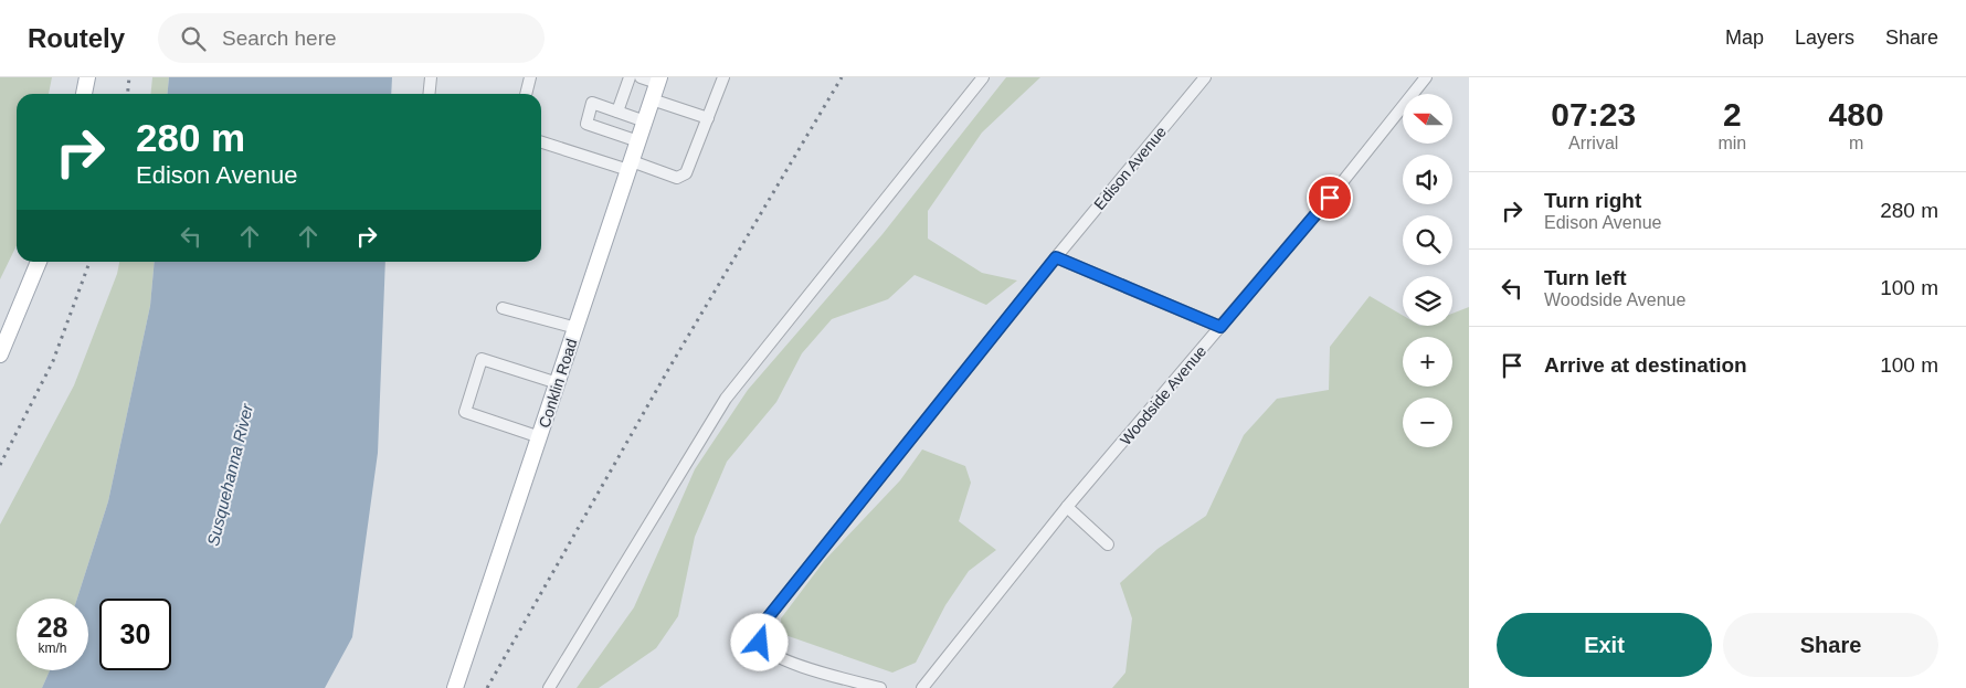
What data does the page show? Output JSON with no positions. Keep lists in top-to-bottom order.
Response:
{
  "streets": {
    "main road": ["Conklin Road"],
    "street": ["Edison Avenue", "Woodside Avenue"]
  },
  "water": ["Susquehanna River"],
  "north": "left",
  "page": {
    "header": "Routely",
    "search": "Search here",
    "nav": ["Map", "Layers", "Share"],
    "eta": [
      "07:23",
      "Arrival",
      "2",
      "min",
      "480",
      "m"
    ],
    "map_buttons": ["+", "−"],
    "turn": ["280 m", "Edison Avenue"],
    "list": [
      {
        "name": "Turn right",
        "note": "Edison Avenue",
        "value": "280 m"
      },
      {
        "name": "Turn left",
        "note": "Woodside Avenue",
        "value": "100 m"
      },
      {
        "name": "Arrive at destination",
        "value": "100 m"
      }
    ],
    "speed": "28 km/h",
    "limit": "30",
    "buttons": ["Exit", "Share"]
  }
}
